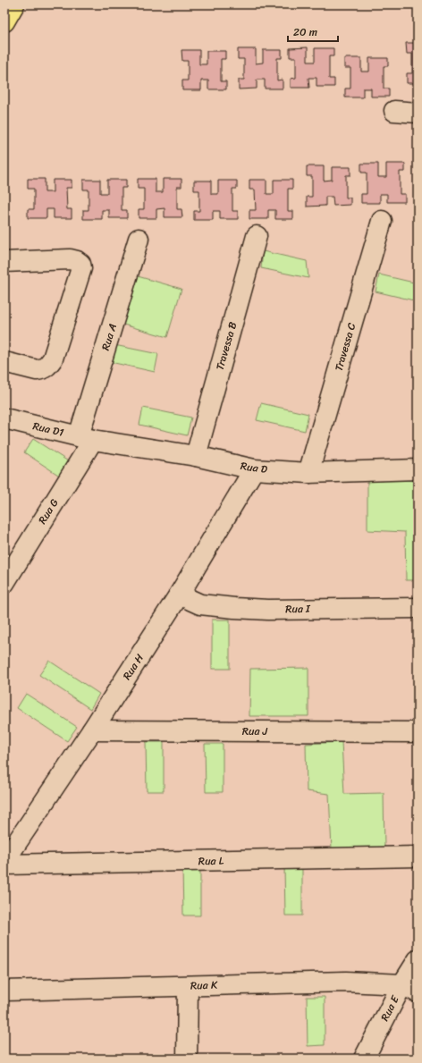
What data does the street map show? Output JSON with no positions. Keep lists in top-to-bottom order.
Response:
{
  "streets": {
    "street": [
      "Rua A",
      "Travessa B",
      "Travessa C",
      "Rua D1",
      "Rua D",
      "Rua G",
      "Rua I",
      "Rua H",
      "Rua J",
      "Rua L",
      "Rua K",
      "Rua E"
    ]
  },
  "crossings": [
    ["Rua A", "Rua D1"],
    ["Rua A", "Rua D"],
    ["Rua A", "Rua G"],
    ["Travessa B", "Rua D"],
    ["Travessa C", "Rua D"],
    ["Rua D1", "Rua D"],
    ["Rua D1", "Rua G"],
    ["Rua D", "Rua G"],
    ["Rua D", "Rua H"],
    ["Rua I", "Rua H"],
    ["Rua H", "Rua J"],
    ["Rua K", "Rua E"]
  ],
  "scale_bar": "20 m"
}
